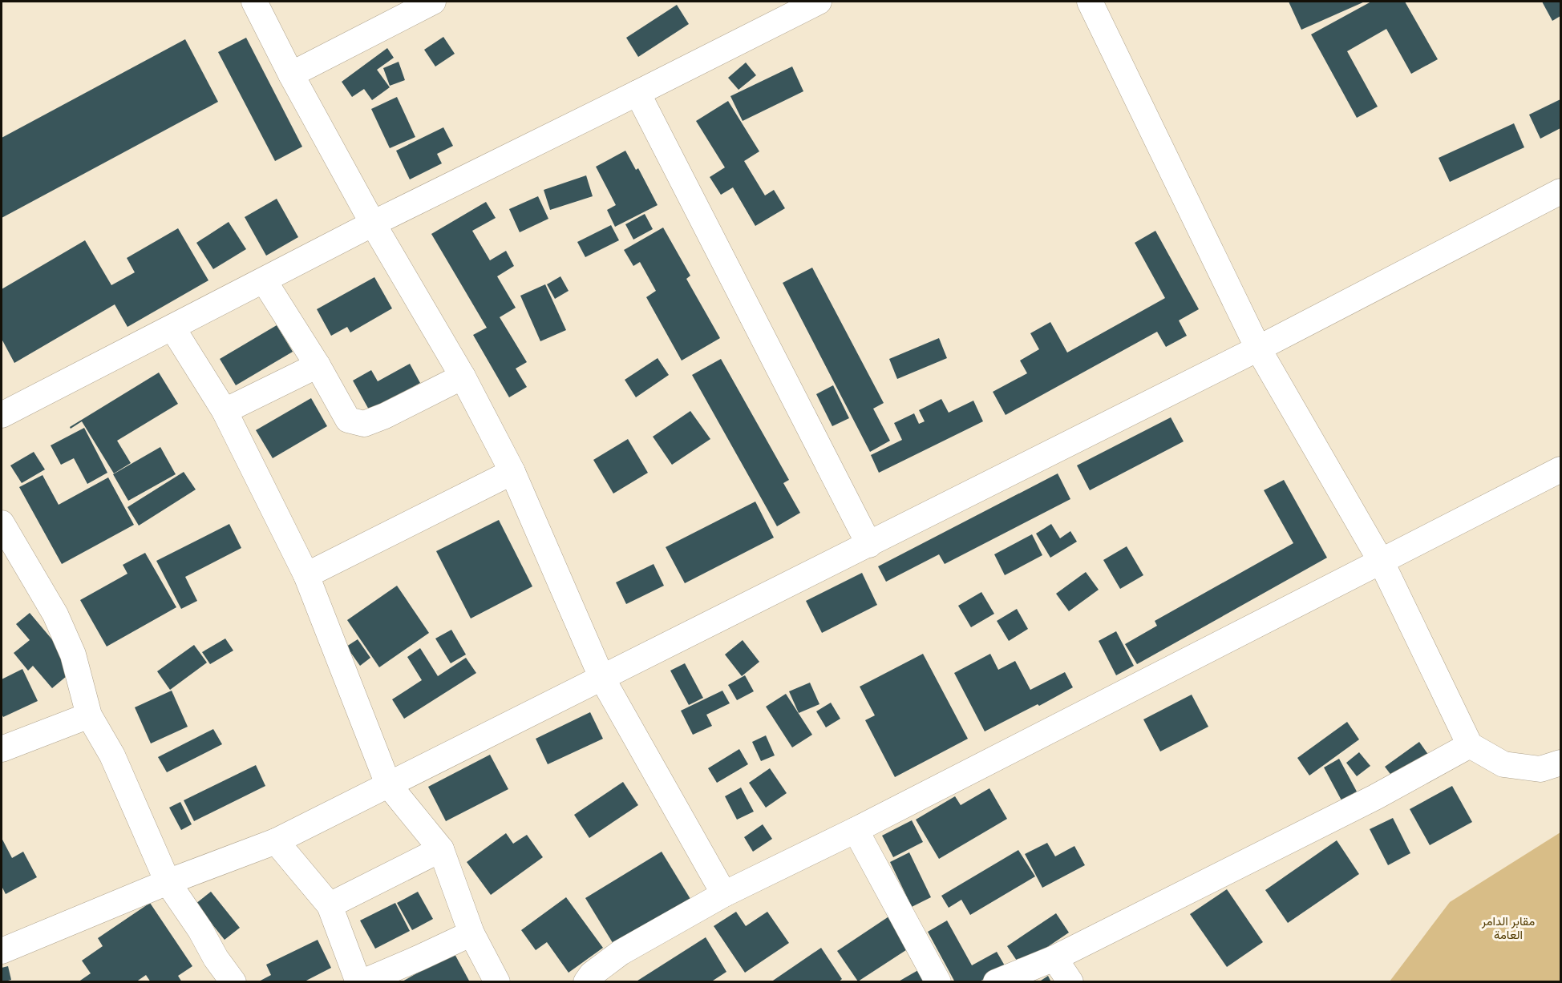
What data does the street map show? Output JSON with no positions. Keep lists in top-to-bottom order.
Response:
{
  "parks": ["مقابر الدامر العامة"]
}
